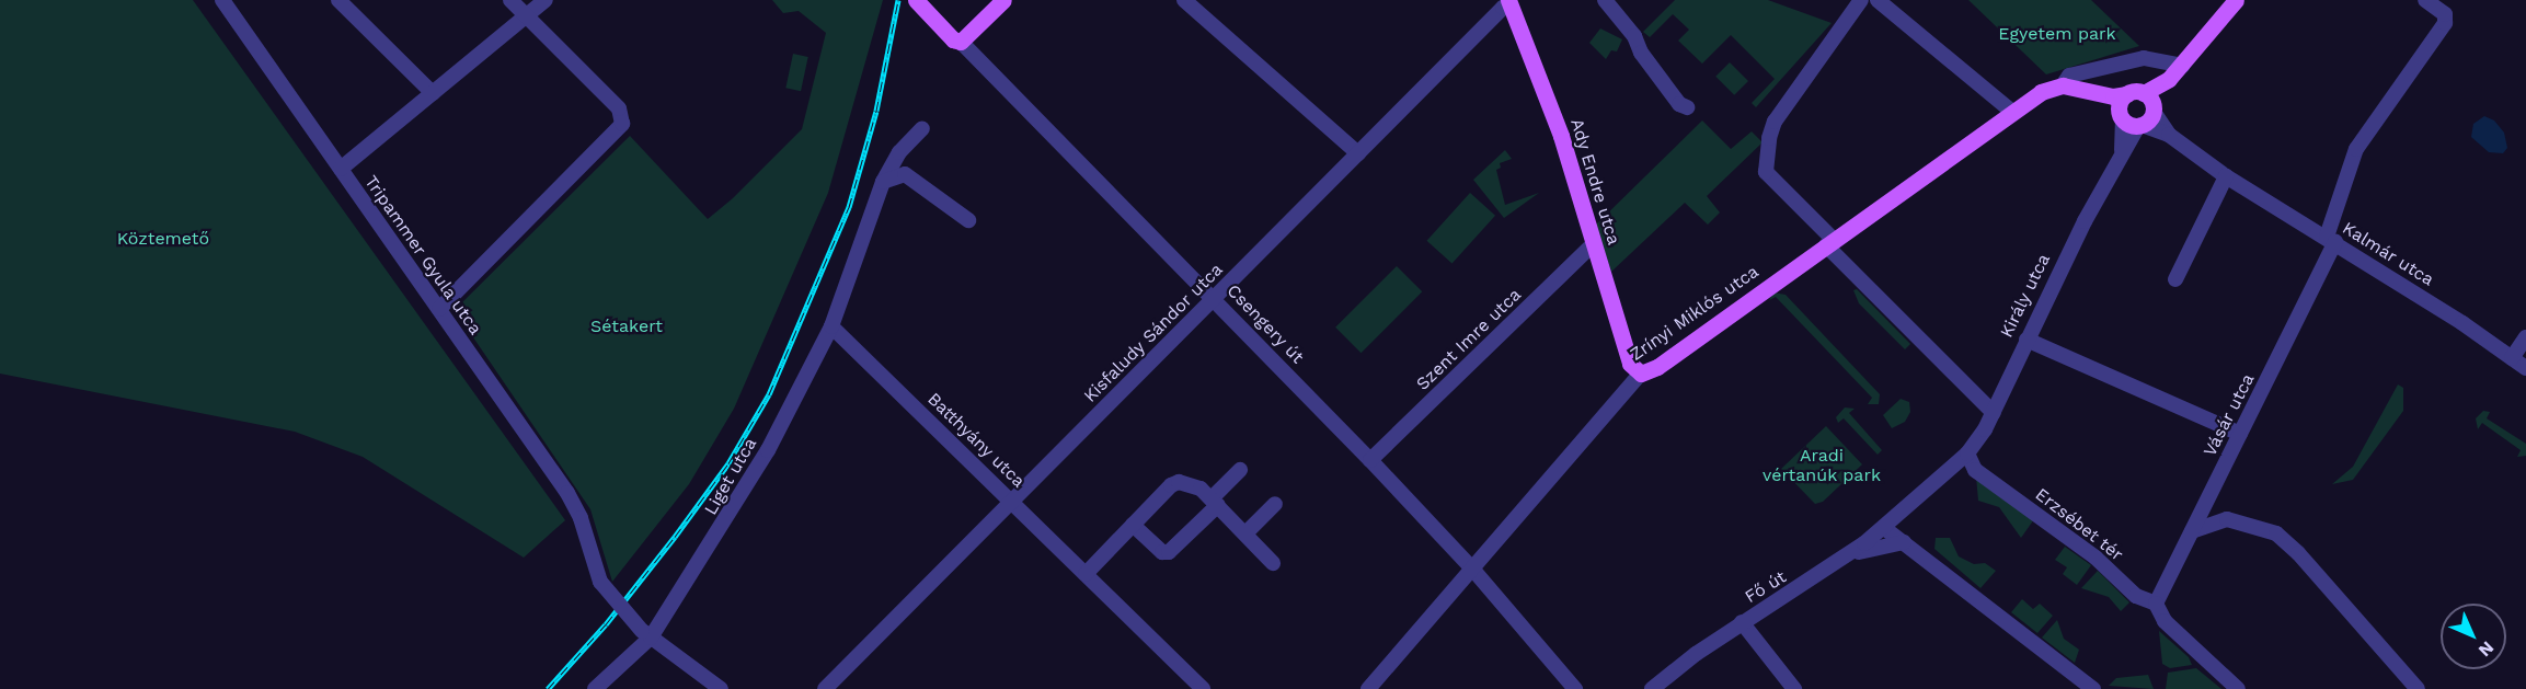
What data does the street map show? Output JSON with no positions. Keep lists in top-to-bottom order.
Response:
{
  "streets": {
    "main road": ["Ady Endre utca", "Zrínyi Miklós utca", "Csengery út"],
    "street": [
      "Kalmár utca",
      "Tripammer Gyula utca",
      "Király utca",
      "Kisfaludy Sándor utca",
      "Szent Imre utca",
      "Vásár utca",
      "Batthyány utca",
      "Liget utca",
      "Erzsébet tér",
      "Fő út"
    ]
  },
  "crossings": [
    ["Ady Endre utca", "Zrínyi Miklós utca"],
    ["Ady Endre utca", "Kisfaludy Sándor utca"],
    ["Ady Endre utca", "Szent Imre utca"],
    ["Kalmár utca", "Király utca"],
    ["Kalmár utca", "Vásár utca"],
    ["Tripammer Gyula utca", "Liget utca"],
    ["Király utca", "Erzsébet tér"],
    ["Király utca", "Fő út"],
    ["Zrínyi Miklós utca", "Csengery út"],
    ["Csengery út", "Kisfaludy Sándor utca"],
    ["Csengery út", "Szent Imre utca"],
    ["Kisfaludy Sándor utca", "Batthyány utca"],
    ["Vásár utca", "Erzsébet tér"],
    ["Batthyány utca", "Liget utca"],
    ["Erzsébet tér", "Fő út"]
  ],
  "parks": [
    "Egyetem park",
    "Köztemető",
    "Sétakert",
    "Aradi vértanúk park"
  ],
  "north": "bottom right"
}
